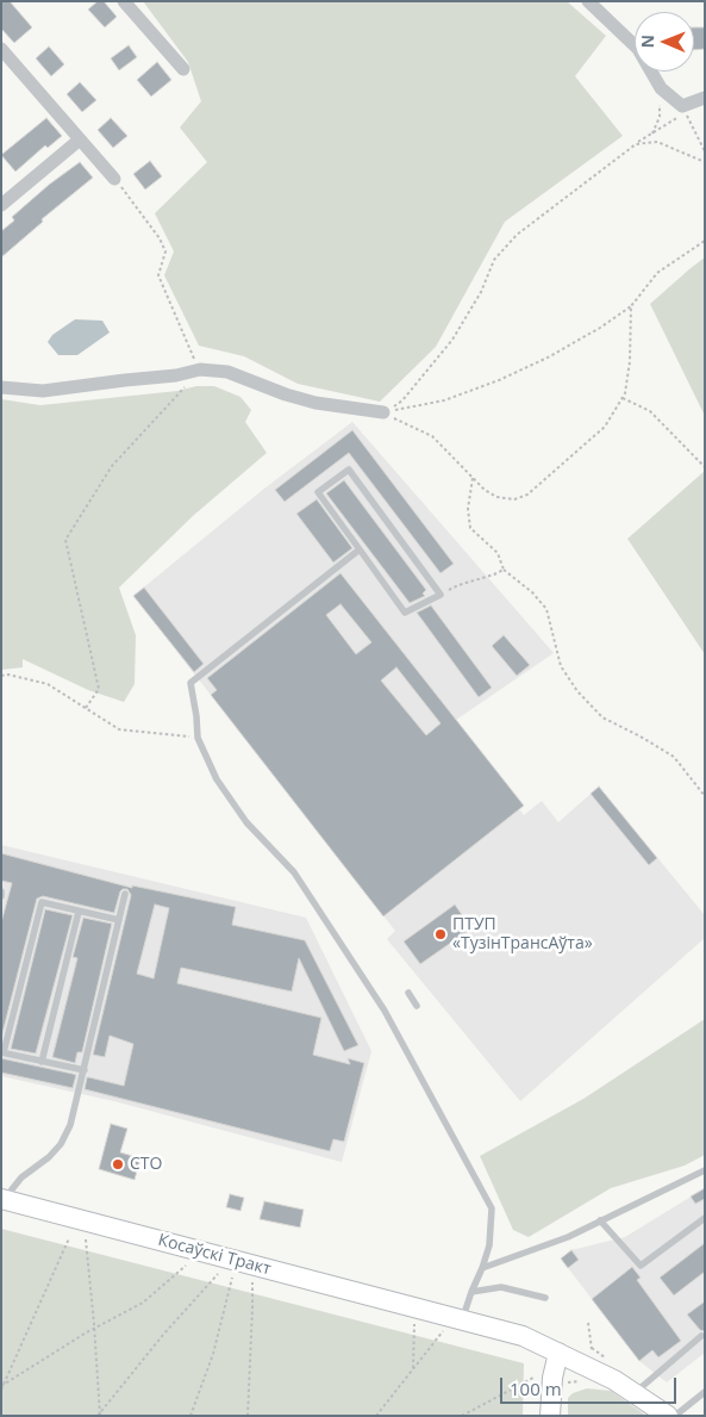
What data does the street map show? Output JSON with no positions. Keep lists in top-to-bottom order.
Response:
{
  "streets": {
    "main road": ["Косаўскі Тракт"]
  },
  "places": ["ПТУП «ТузінТрансАўта»", "СТО"],
  "scale_bar": "100 m",
  "north": "left"
}
